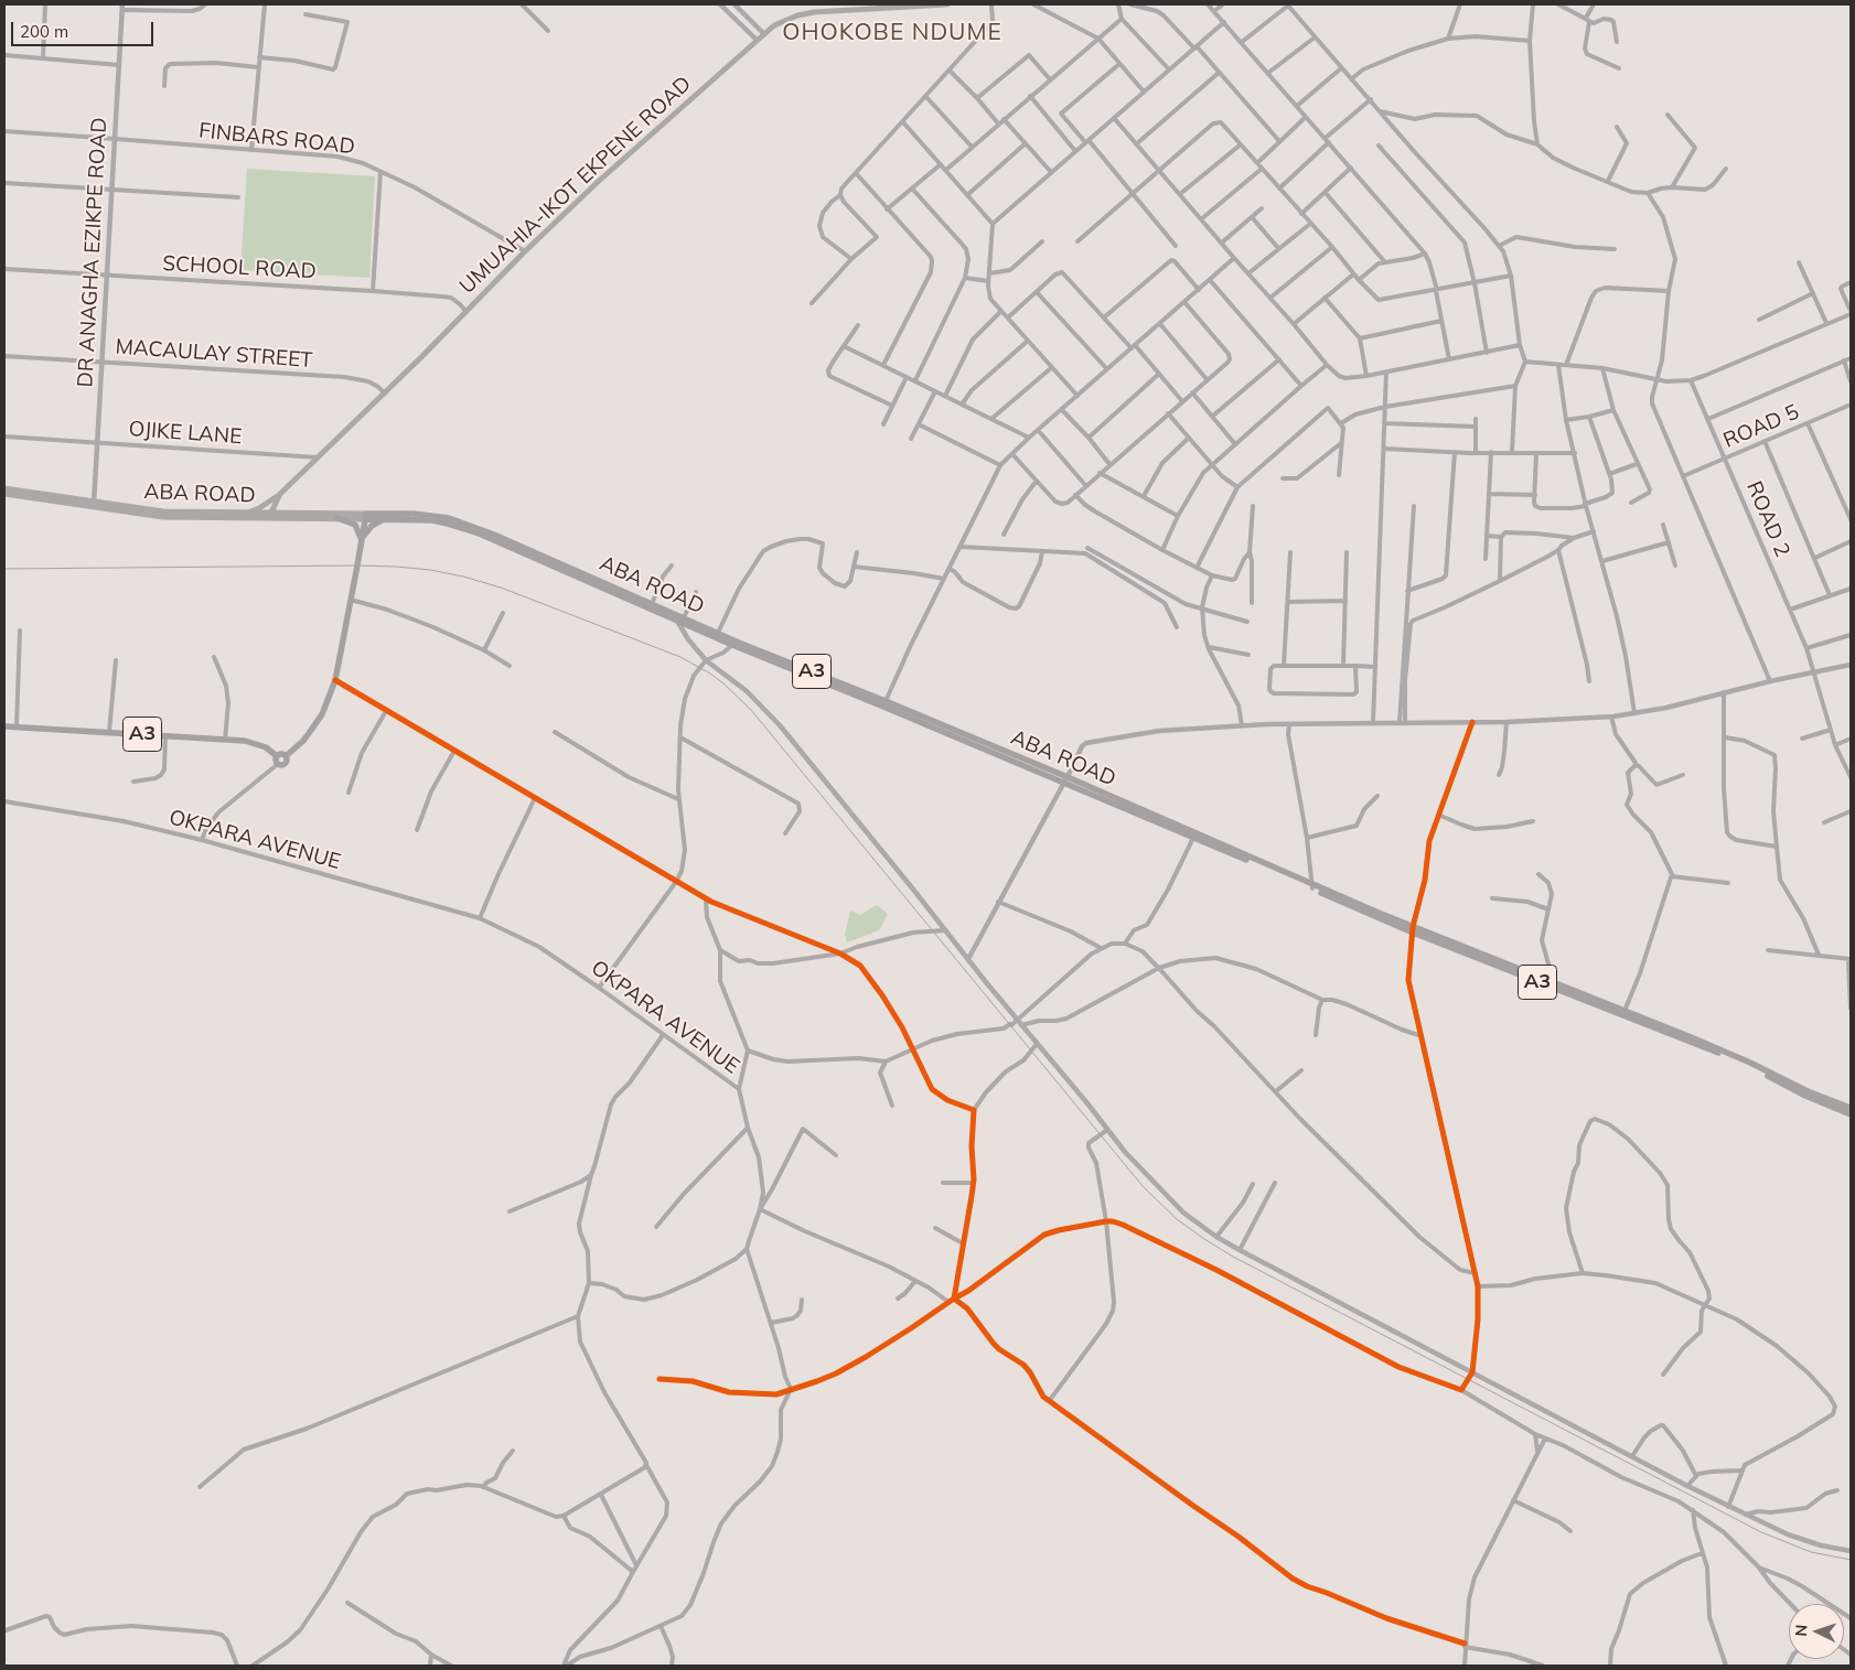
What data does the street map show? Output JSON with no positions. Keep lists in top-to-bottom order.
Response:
{
  "streets": {
    "main road": ["UMUAHIA-IKOT EKPENE ROAD", "ABA ROAD", "A3"],
    "street": [
      "FINBARS ROAD",
      "DR ANAGHA EZIKPE ROAD",
      "SCHOOL ROAD",
      "MACAULAY STREET",
      "ROAD 5",
      "OJIKE LANE",
      "ROAD 2",
      "OKPARA AVENUE"
    ]
  },
  "crossings": [
    ["FINBARS ROAD", "UMUAHIA-IKOT EKPENE ROAD"],
    ["FINBARS ROAD", "DR ANAGHA EZIKPE ROAD"],
    ["UMUAHIA-IKOT EKPENE ROAD", "SCHOOL ROAD"],
    ["UMUAHIA-IKOT EKPENE ROAD", "MACAULAY STREET"],
    ["UMUAHIA-IKOT EKPENE ROAD", "OJIKE LANE"],
    ["DR ANAGHA EZIKPE ROAD", "SCHOOL ROAD"],
    ["DR ANAGHA EZIKPE ROAD", "MACAULAY STREET"],
    ["DR ANAGHA EZIKPE ROAD", "OJIKE LANE"],
    ["DR ANAGHA EZIKPE ROAD", "ABA ROAD"],
    ["ROAD 5", "ROAD 2"],
    ["ABA ROAD", "A3"]
  ],
  "districts": ["OHOKOBE NDUME"],
  "scale_bar": "200 m",
  "north": "left"
}
